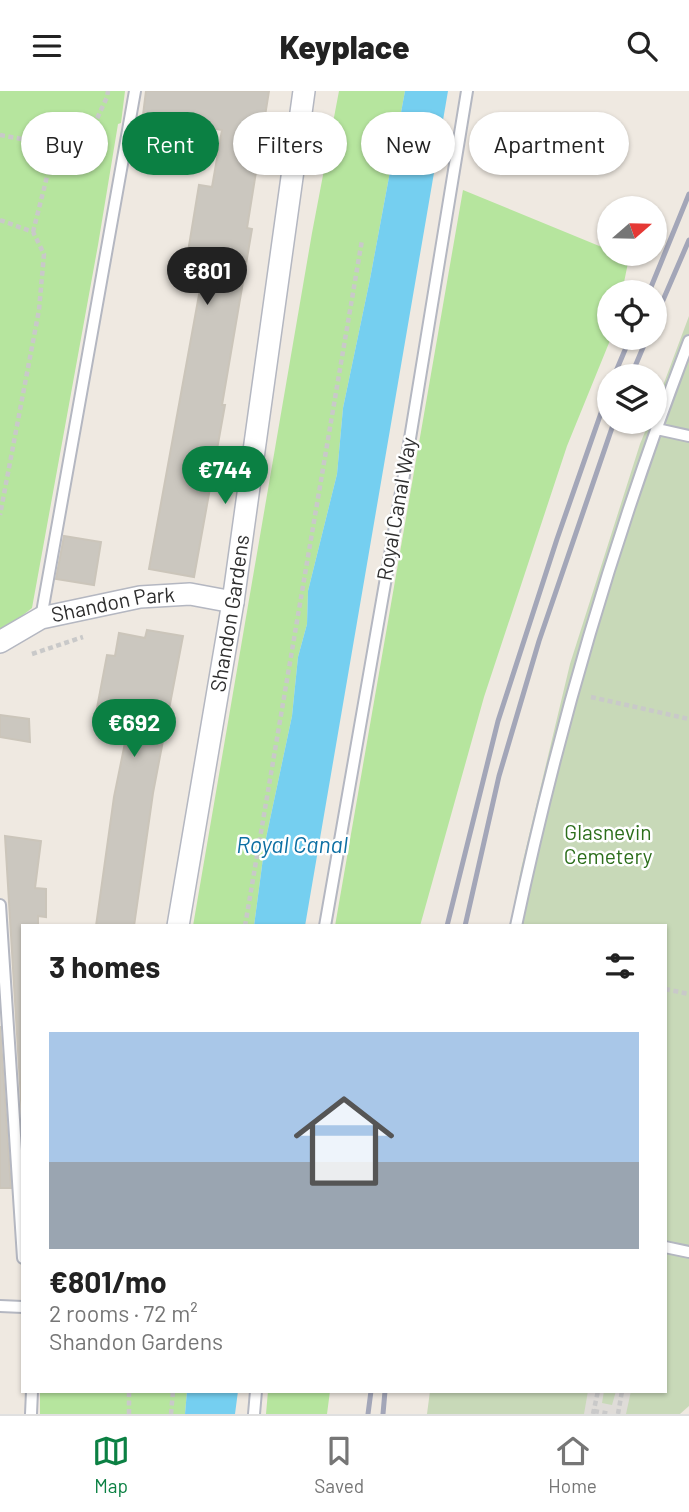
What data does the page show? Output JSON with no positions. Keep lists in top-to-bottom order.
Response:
{
  "streets": {
    "street": ["Shandon Park", "Shandon Gardens"],
    "lane": ["Royal Canal Way"]
  },
  "crossings": [
    ["Shandon Park", "Shandon Gardens"]
  ],
  "water": ["Royal Canal"],
  "parks": ["Glasnevin Cemetery"],
  "north": "right",
  "page": {
    "header": "Keyplace",
    "chip": [
      "Buy",
      "Rent",
      "Filters",
      "New",
      "Apartment"
    ],
    "price": ["€801", "€744", "€692"],
    "heading": "3 homes",
    "list": [
      {
        "name": "€801/mo",
        "note": "2 rooms · 72 m² · Shandon Gardens"
      }
    ],
    "tabs": ["Map", "Saved", "Home"]
  }
}
